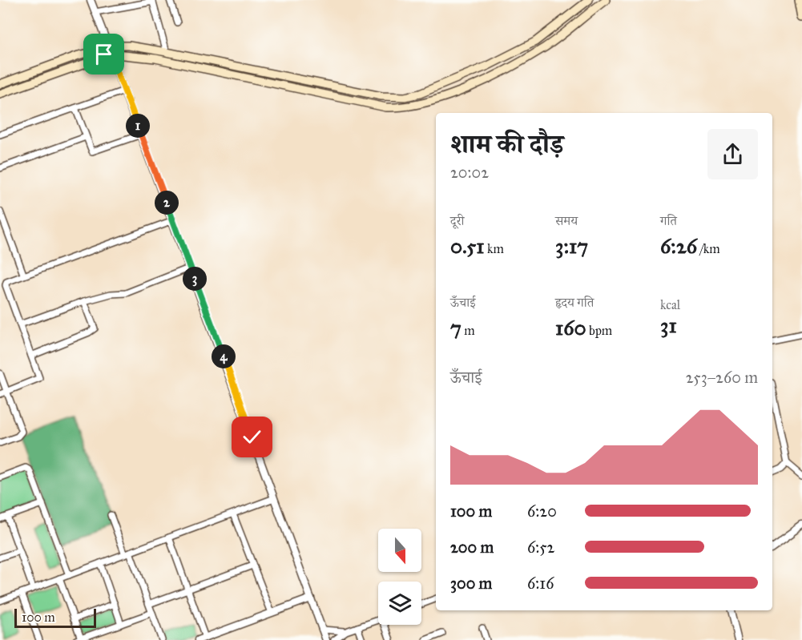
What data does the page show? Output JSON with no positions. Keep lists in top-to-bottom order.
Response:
{
  "scale_bar": "100 m",
  "north": "bottom",
  "page": {
    "heading": ["शाम की दौड़", "20:02"],
    "pins": [
      "1",
      "2",
      "3",
      "4"
    ],
    "stats": [
      ["दूरी", "0.51 km"],
      ["समय", "3:17"],
      ["गति", "6:26 /km"],
      ["ऊँचाई", "7 m"],
      ["हृदय गति", "160 bpm"],
      ["kcal", "31"]
    ],
    "chart": ["ऊँचाई", "253–260 m"],
    "list": [
      {
        "name": "100 m",
        "note": "6:20"
      },
      {
        "name": "200 m",
        "note": "6:52"
      },
      {
        "name": "300 m",
        "note": "6:16"
      }
    ],
    "scale": "100 m"
  }
}
